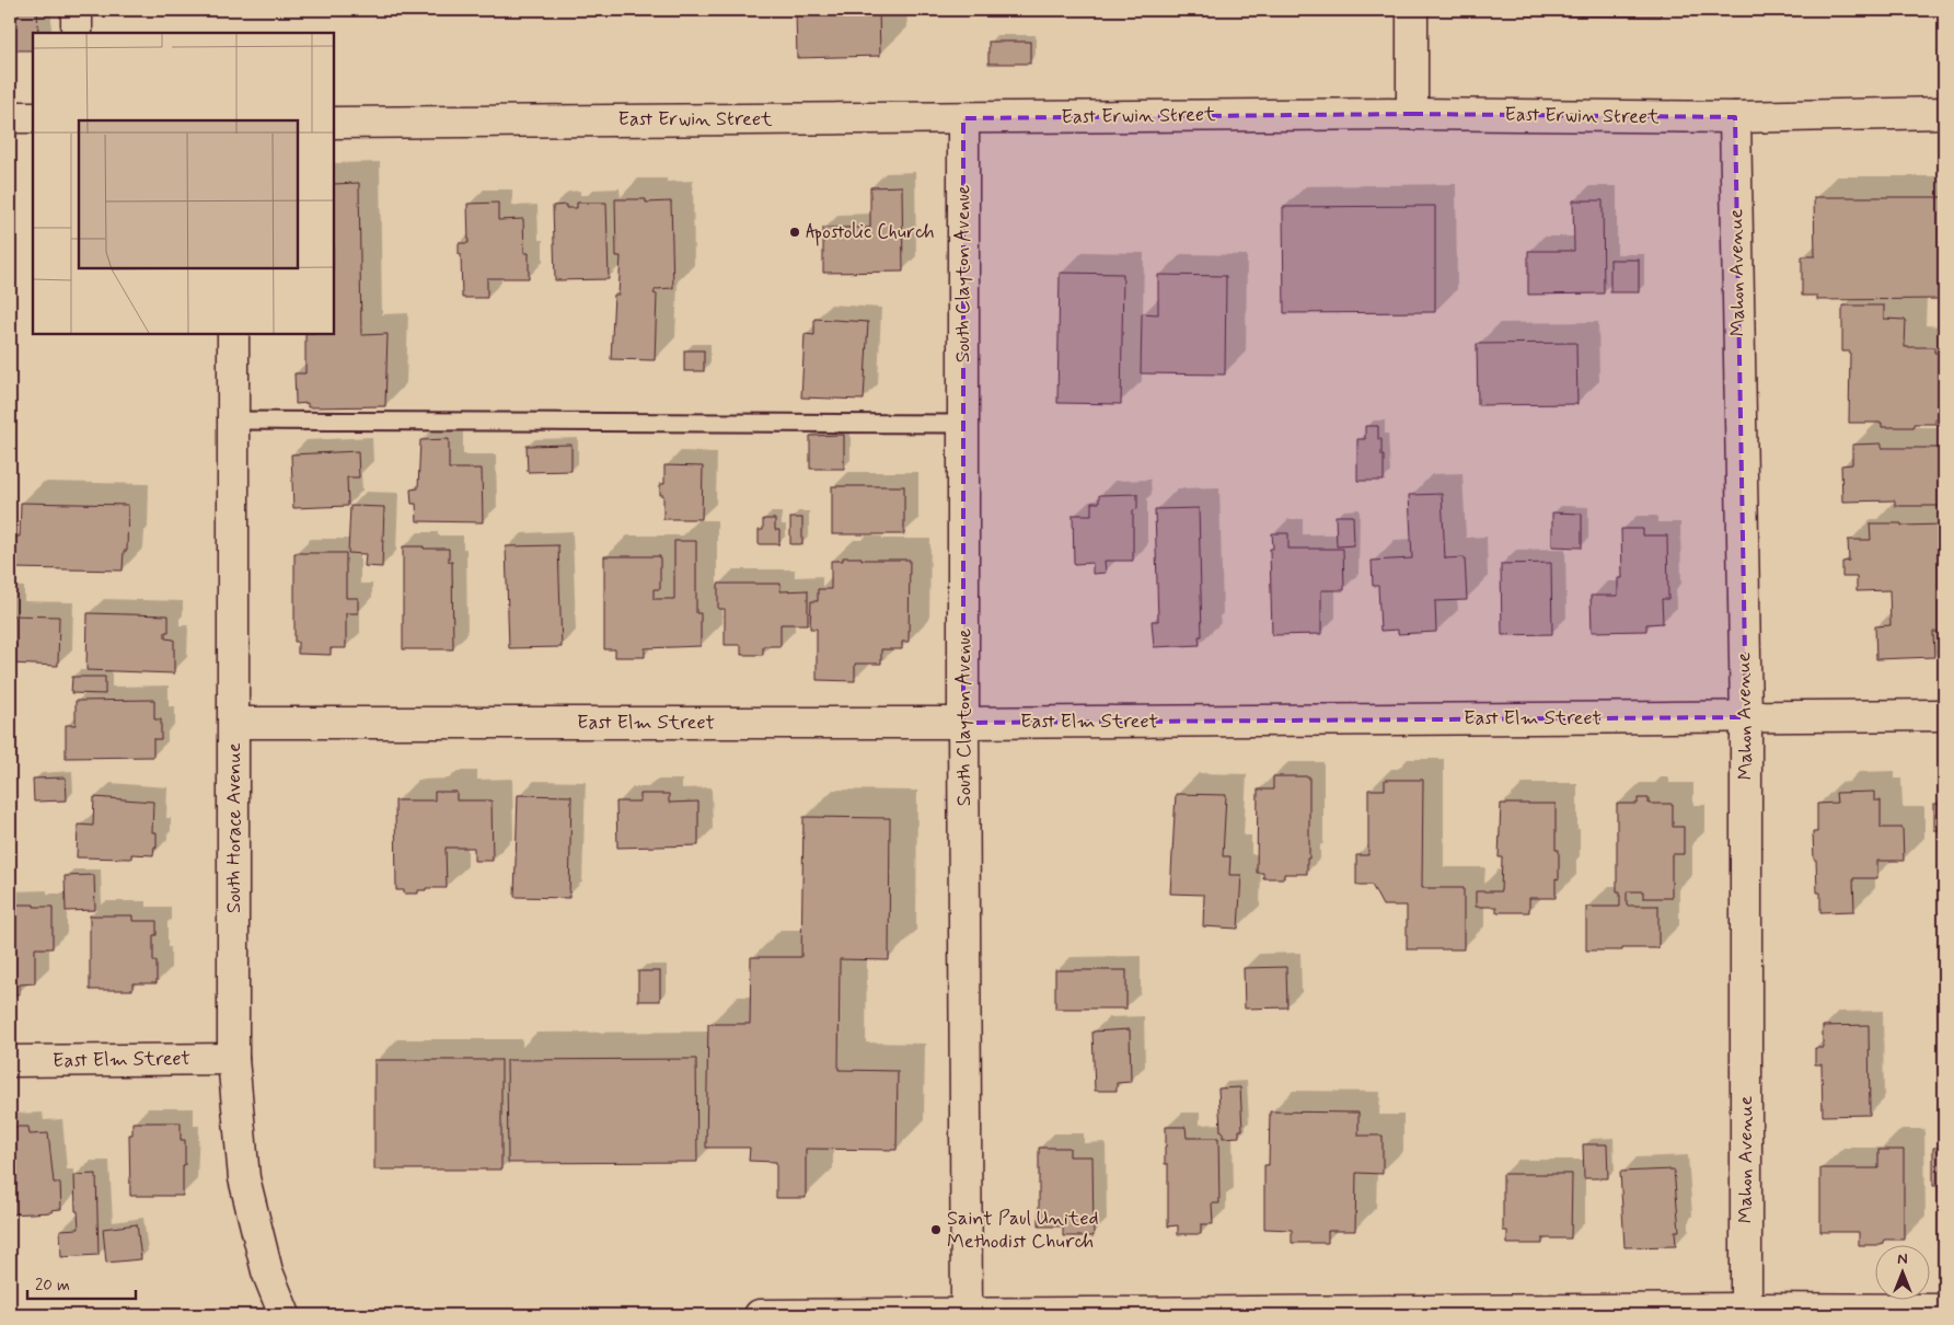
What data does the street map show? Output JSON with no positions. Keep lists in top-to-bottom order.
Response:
{
  "streets": {
    "street": [
      "East Erwin Street",
      "Mahon Avenue",
      "South Clayton Avenue",
      "East Elm Street",
      "South Horace Avenue"
    ]
  },
  "crossings": [
    ["East Erwin Street", "Mahon Avenue"],
    ["East Erwin Street", "South Clayton Avenue"],
    ["Mahon Avenue", "East Elm Street"],
    ["South Clayton Avenue", "East Elm Street"],
    ["East Elm Street", "South Horace Avenue"]
  ],
  "places": ["Apostolic Church", "Saint Paul United Methodist Church"],
  "scale_bar": "20 m",
  "north": "top"
}
